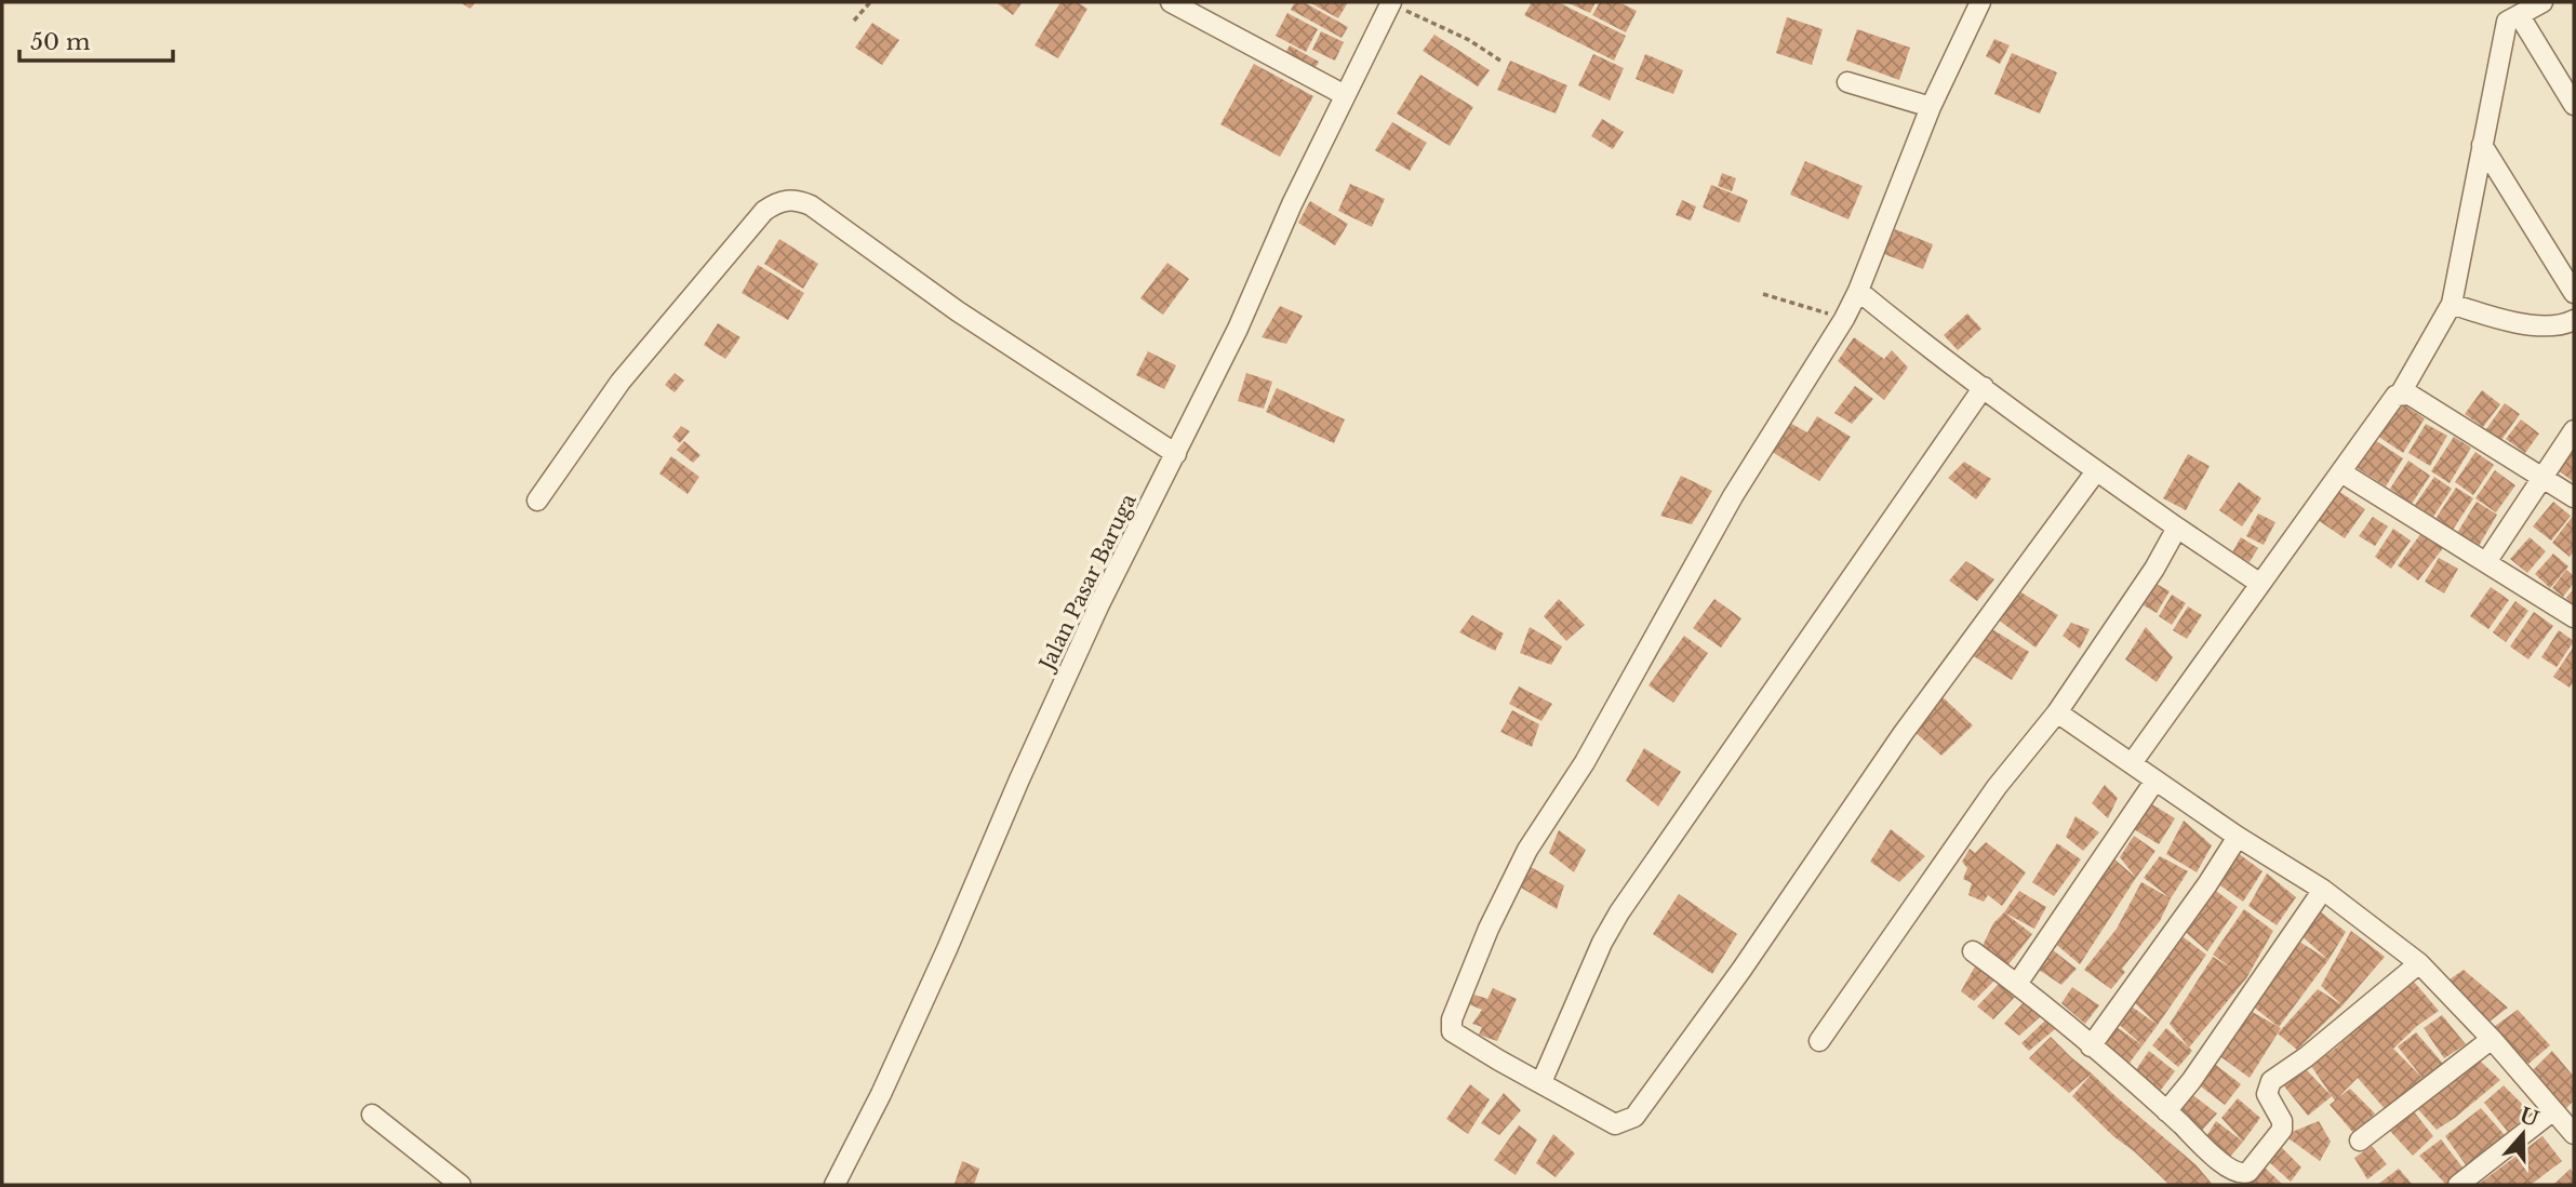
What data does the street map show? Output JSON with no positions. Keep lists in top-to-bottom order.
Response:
{
  "streets": {
    "street": ["Jalan Pasar Baruga"]
  },
  "scale_bar": "50 m",
  "north": "top"
}
